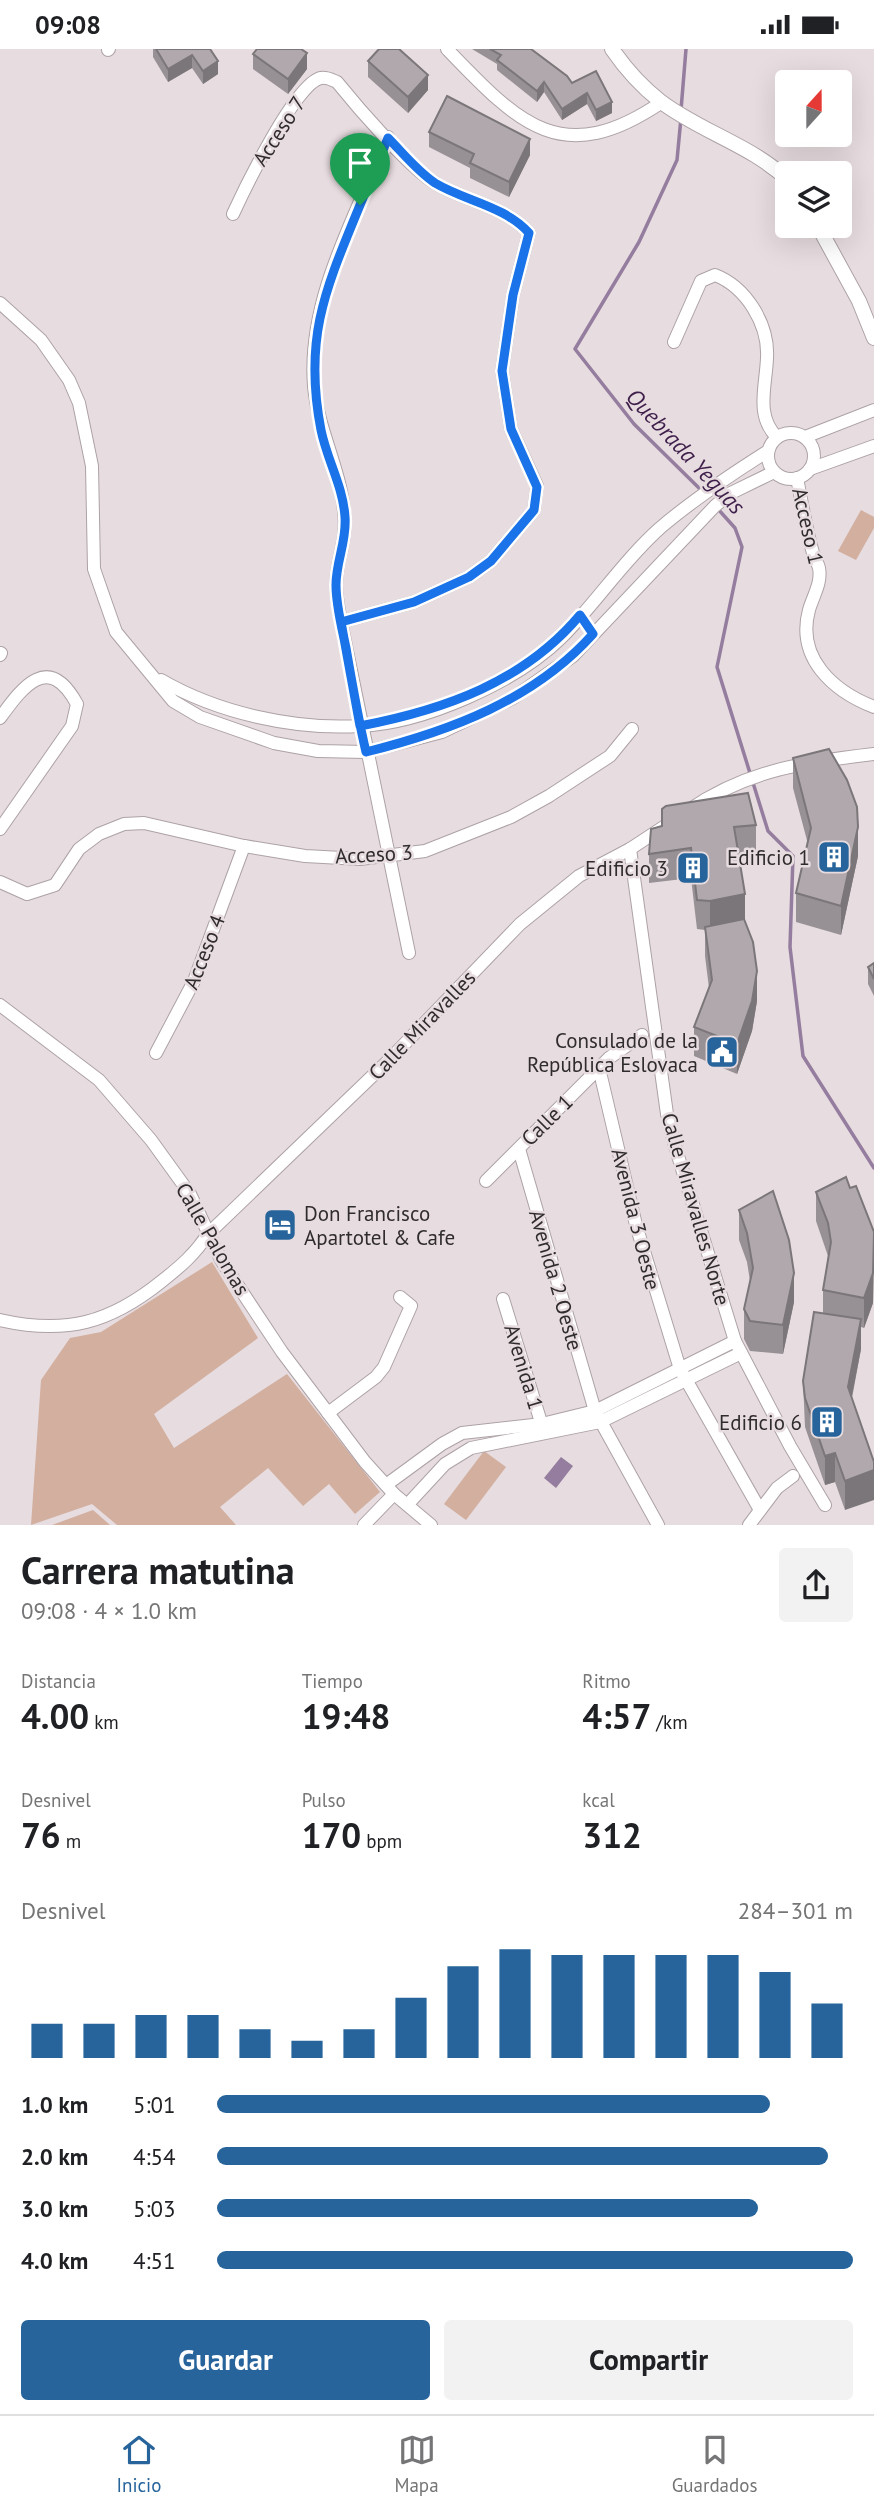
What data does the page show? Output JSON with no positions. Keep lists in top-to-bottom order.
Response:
{
  "streets": {
    "street": [
      "Acceso 7",
      "Acceso 1",
      "Acceso 3",
      "Acceso 4",
      "Calle Miravalles",
      "Calle 1",
      "Calle Miravalles Norte",
      "Avenida 3 Oeste",
      "Calle Palomas",
      "Avenida 2 Oeste",
      "Avenida 1"
    ]
  },
  "crossings": [
    ["Acceso 3", "Acceso 4"],
    ["Calle Miravalles", "Calle Miravalles Norte"],
    ["Calle Miravalles", "Calle Palomas"],
    ["Calle 1", "Avenida 3 Oeste"],
    ["Calle 1", "Avenida 2 Oeste"]
  ],
  "water": ["Quebrada Yeguas"],
  "places": {
    "building": ["Edificio 1", "Edificio 3", "Edificio 6"],
    "public building": ["Consulado de la República Eslovaca"],
    "hotel": ["Don Francisco Apartotel & Cafe"]
  },
  "north": "top",
  "page": {
    "status": "09:08",
    "heading": ["Carrera matutina", "09:08 · 4 × 1.0 km"],
    "stats": [
      ["Distancia", "4.00 km"],
      ["Tiempo", "19:48"],
      ["Ritmo", "4:57 /km"],
      ["Desnivel", "76 m"],
      ["Pulso", "170 bpm"],
      ["kcal", "312"]
    ],
    "chart": ["Desnivel", "284–301 m"],
    "list": [
      {
        "name": "1.0 km",
        "note": "5:01"
      },
      {
        "name": "2.0 km",
        "note": "4:54"
      },
      {
        "name": "3.0 km",
        "note": "5:03"
      },
      {
        "name": "4.0 km",
        "note": "4:51"
      }
    ],
    "buttons": ["Guardar", "Compartir"],
    "tabs": ["Inicio", "Mapa", "Guardados"]
  }
}
